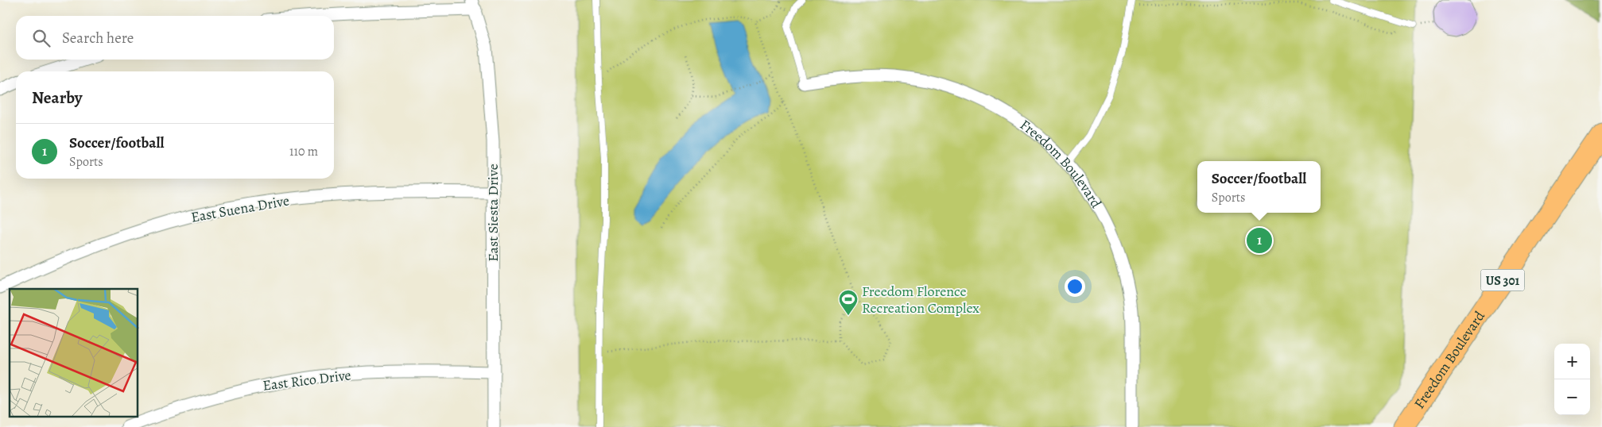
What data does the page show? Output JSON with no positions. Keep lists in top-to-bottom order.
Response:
{
  "streets": {
    "highway": ["Freedom Boulevard", "US 301"],
    "street": ["East Suena Drive", "East Siesta Drive", "East Rico Drive"]
  },
  "crossings": [
    ["East Suena Drive", "East Siesta Drive"],
    ["East Siesta Drive", "East Rico Drive"]
  ],
  "places": {
    "sports": ["Freedom Florence Recreation Complex"]
  },
  "page": {
    "search": "Search here",
    "heading": "Nearby",
    "list": [
      {
        "mark": "1",
        "name": "Soccer/football",
        "note": "Sports",
        "value": "110 m"
      }
    ],
    "popup": ["Soccer/football", "Sports"],
    "pins": "1",
    "map_buttons": ["+", "−"]
  }
}
